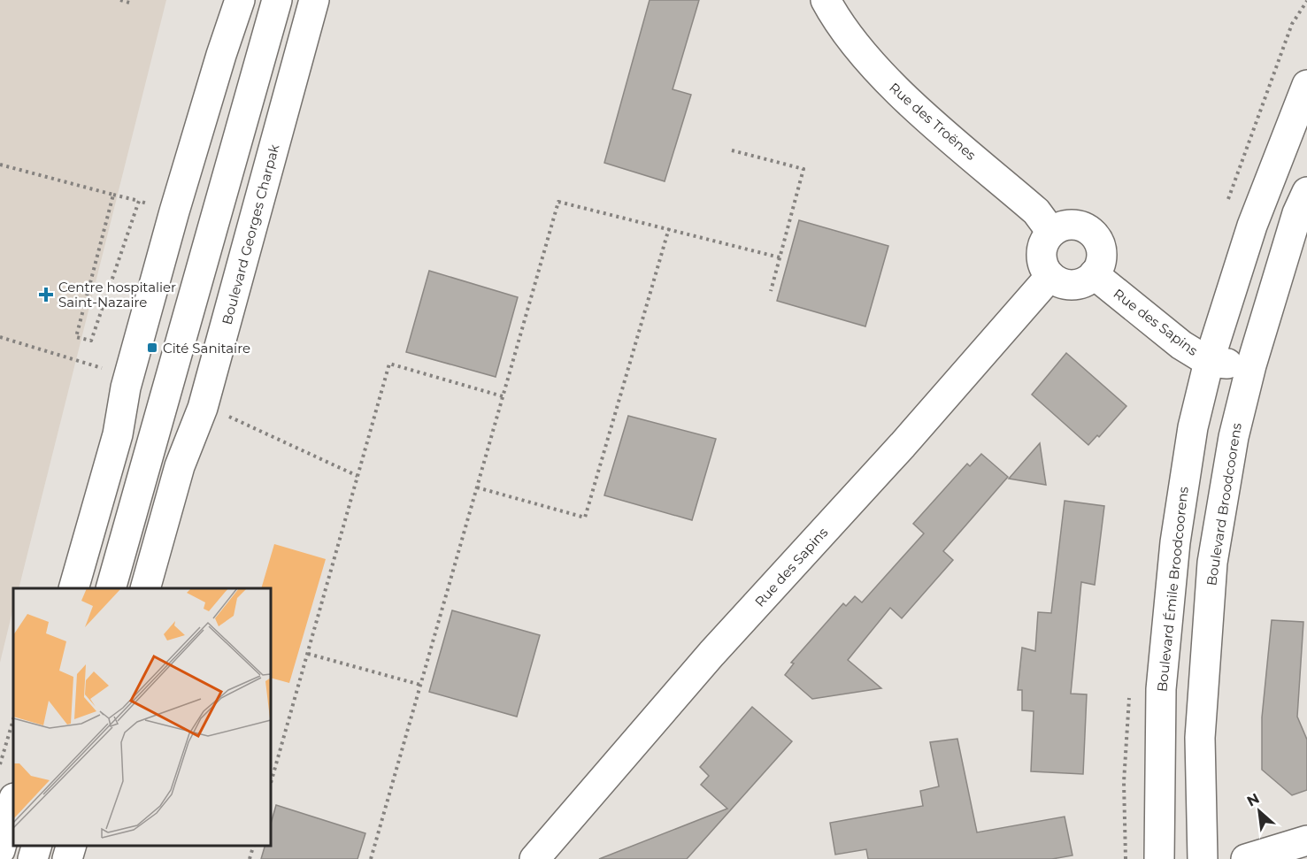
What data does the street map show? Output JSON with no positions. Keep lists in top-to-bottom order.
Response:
{
  "streets": {
    "street": [
      "Rue des Troënes",
      "Boulevard Georges Charpak",
      "Rue des Sapins",
      "Boulevard Broodcoorens",
      "Boulevard Émile Broodcoorens"
    ]
  },
  "crossings": [
    ["Rue des Troënes", "Rue des Sapins"],
    ["Rue des Sapins", "Boulevard Broodcoorens"],
    ["Rue des Sapins", "Boulevard Émile Broodcoorens"]
  ],
  "places": {
    "health": ["Centre hospitalier Saint-Nazaire"],
    "transit": ["Cité Sanitaire"]
  },
  "north": "top left"
}
